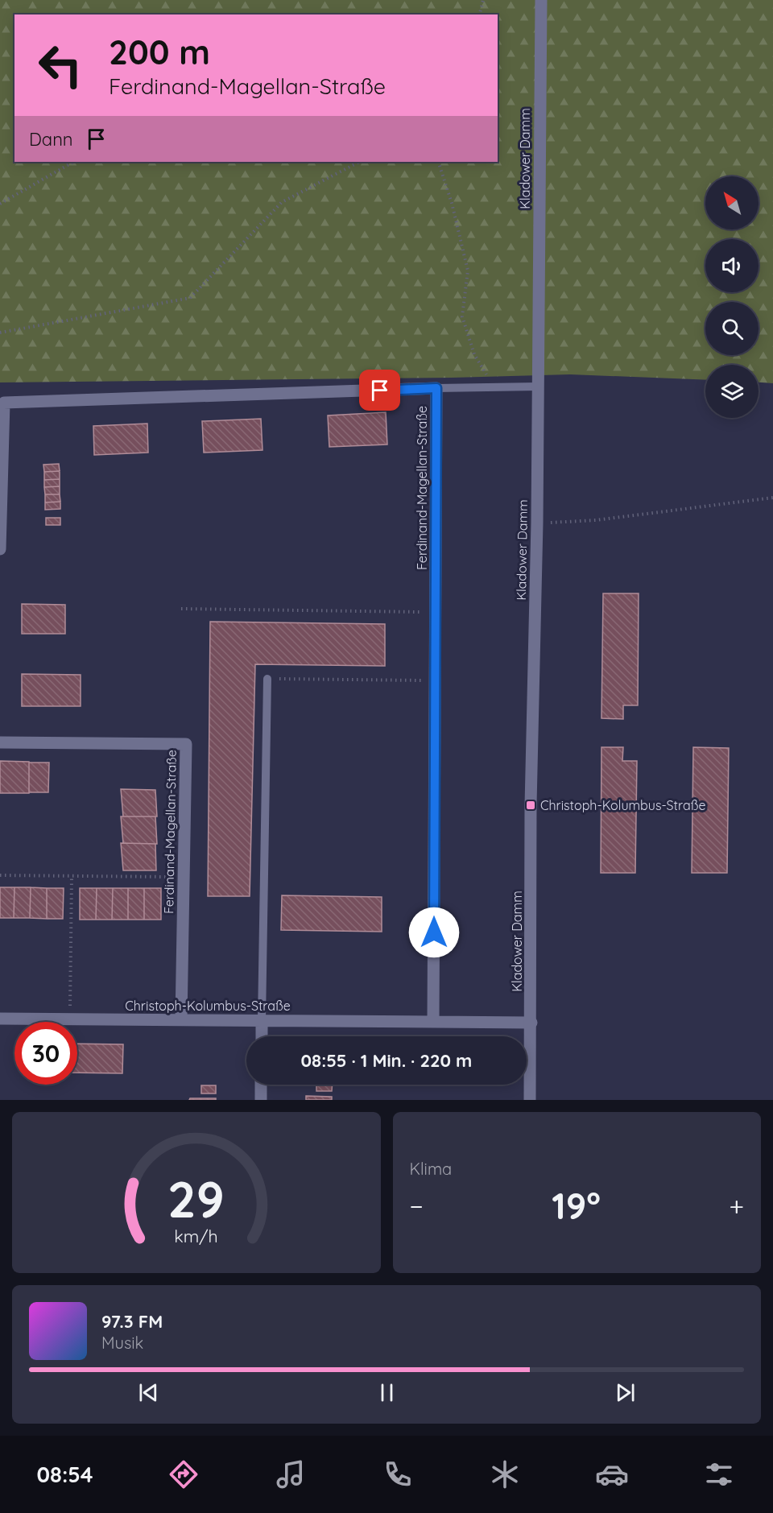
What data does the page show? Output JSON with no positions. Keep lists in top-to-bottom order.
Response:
{
  "streets": {
    "street": ["Kladower Damm", "Ferdinand-Magellan-Straße", "Christoph-Kolumbus-Straße"]
  },
  "crossings": [
    ["Kladower Damm", "Christoph-Kolumbus-Straße"],
    ["Ferdinand-Magellan-Straße", "Christoph-Kolumbus-Straße"]
  ],
  "places": {
    "transit": ["Christoph-Kolumbus-Straße"]
  },
  "north": "top left",
  "page": {
    "turn": ["200 m", "Ferdinand-Magellan-Straße"],
    "then": "Dann",
    "limit": "30",
    "trip": "08:55 · 1 Min. · 220 m",
    "tile": "Klima",
    "heat": ["−", "19°", "+"],
    "song": ["97.3 FM", "Musik"],
    "tabs": "08:54",
    "gauge": ["29", "km/h"]
  }
}
